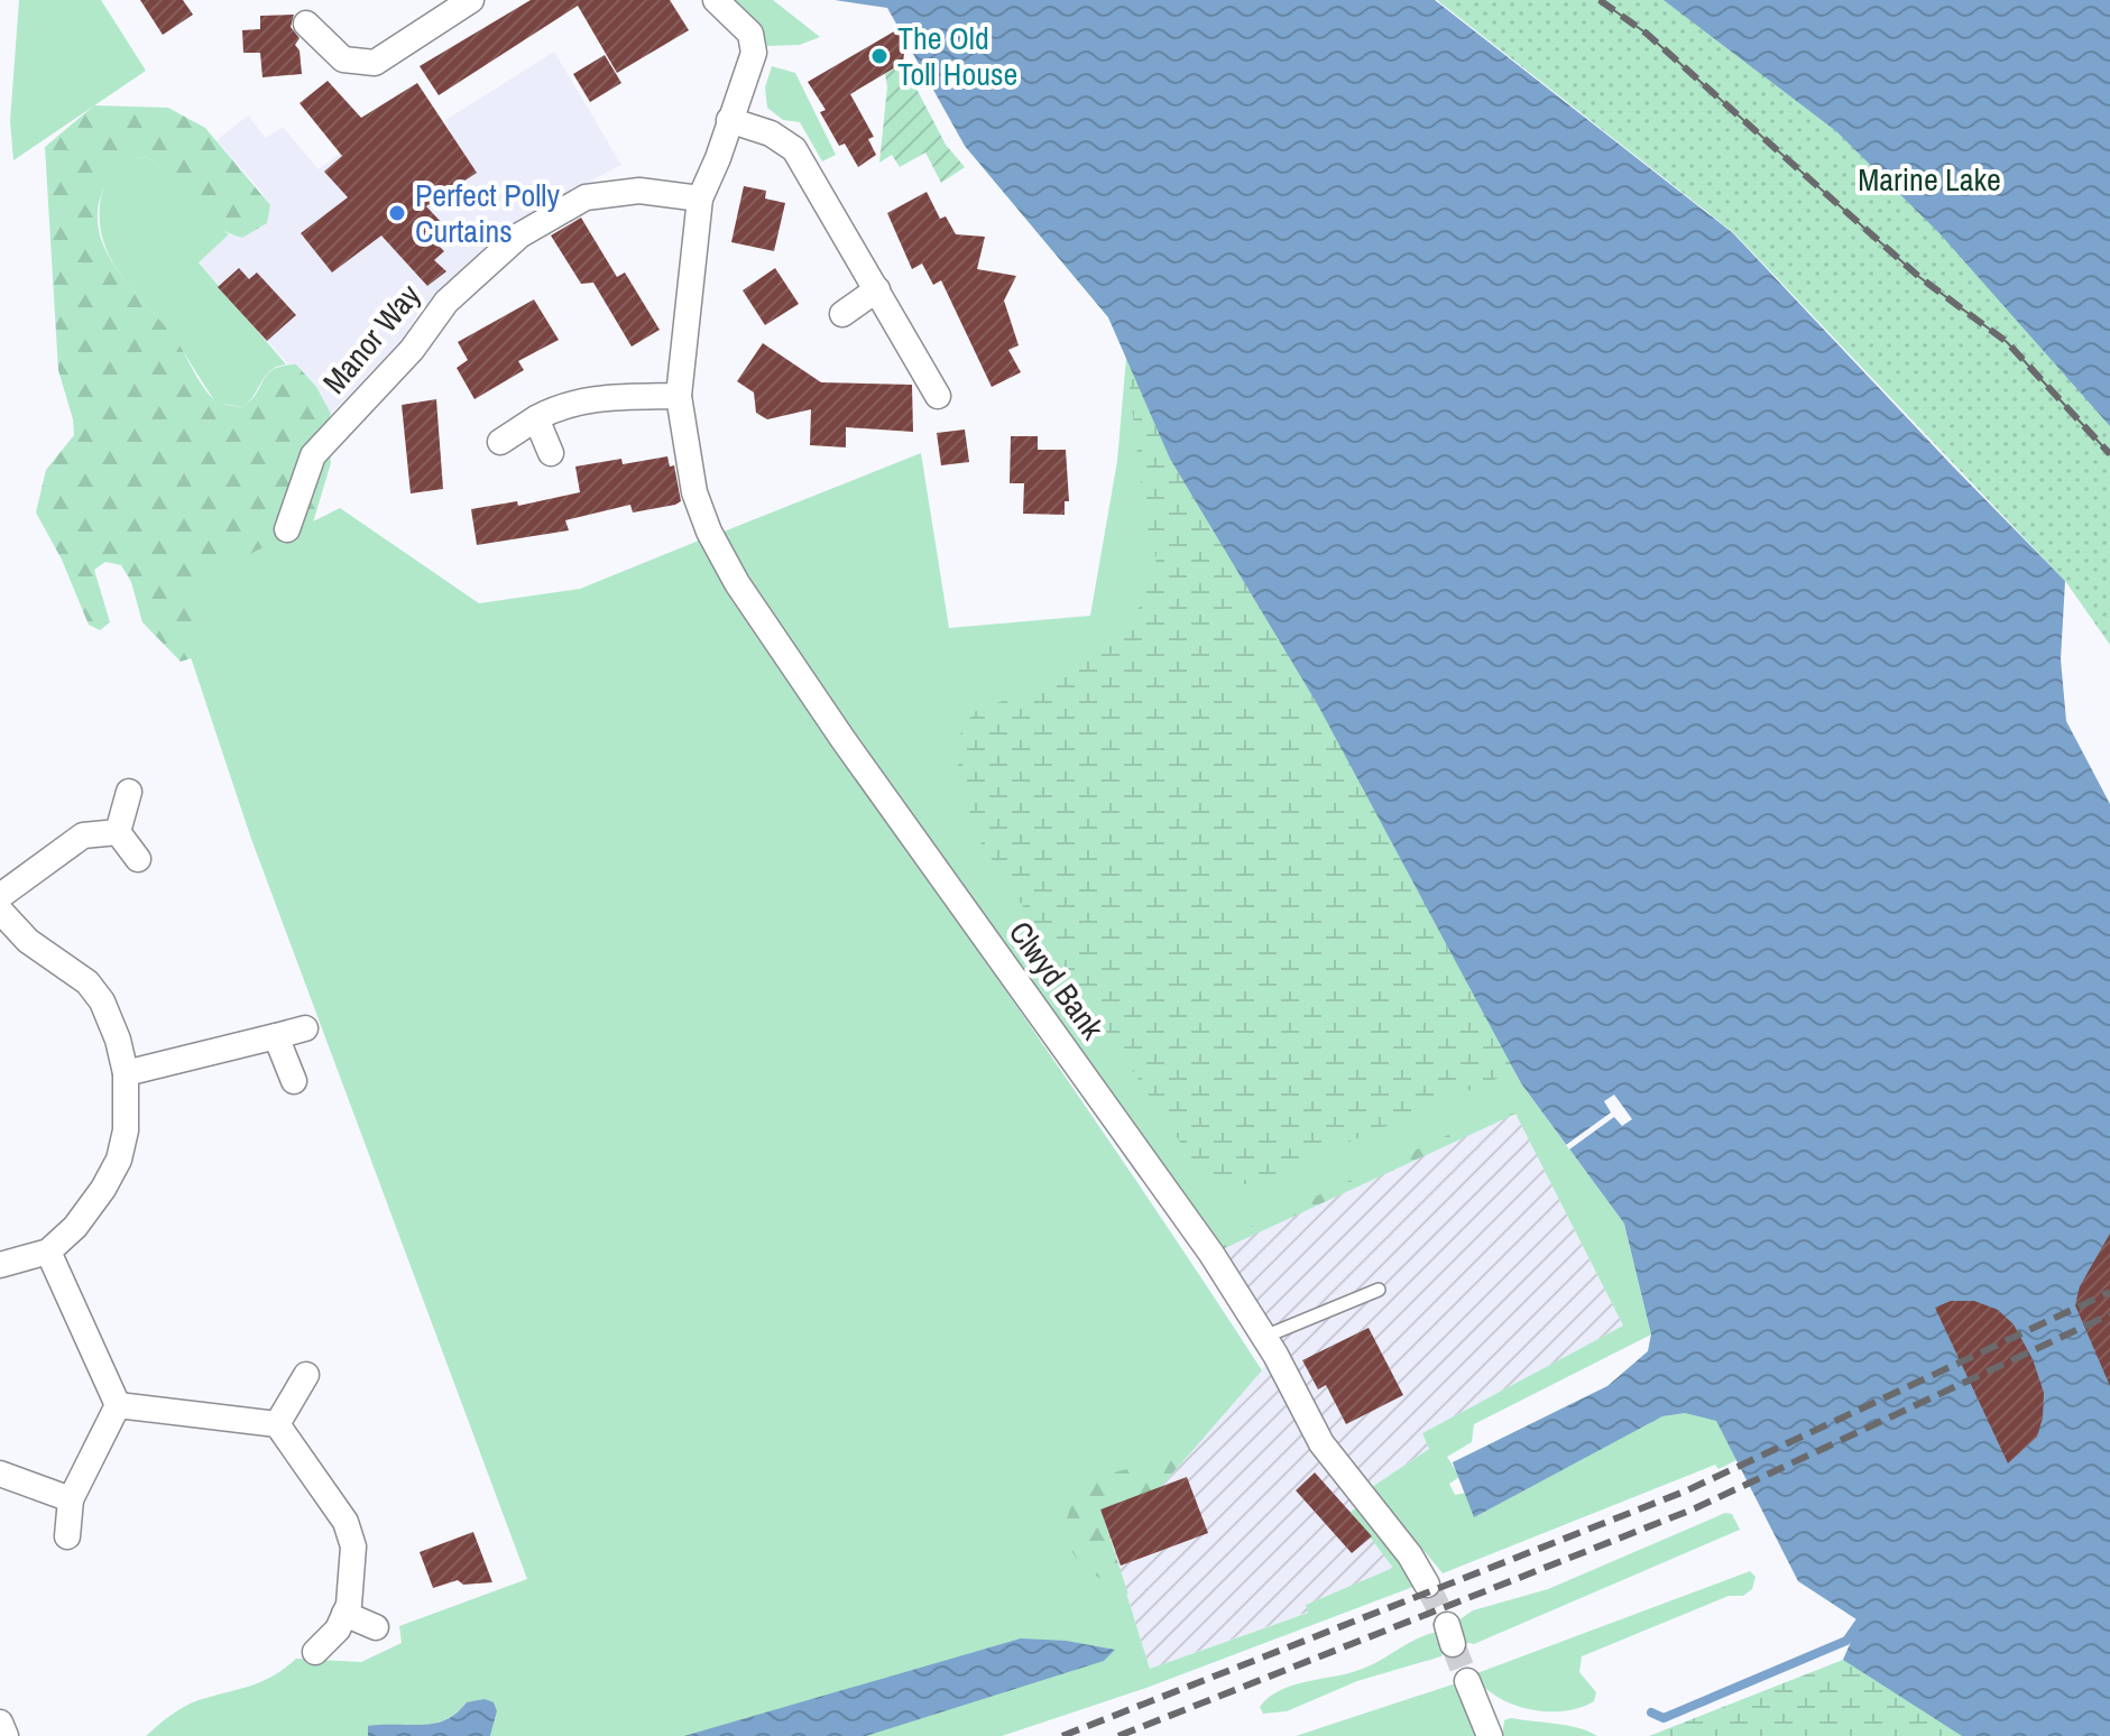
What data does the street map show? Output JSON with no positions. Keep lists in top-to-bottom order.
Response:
{
  "streets": {
    "street": ["Manor Way", "Clwyd Bank"]
  },
  "crossings": [
    ["Manor Way", "Clwyd Bank"]
  ],
  "parks": ["Marine Lake"],
  "places": ["The Old Toll House", "Perfect Polly Curtains"]
}
